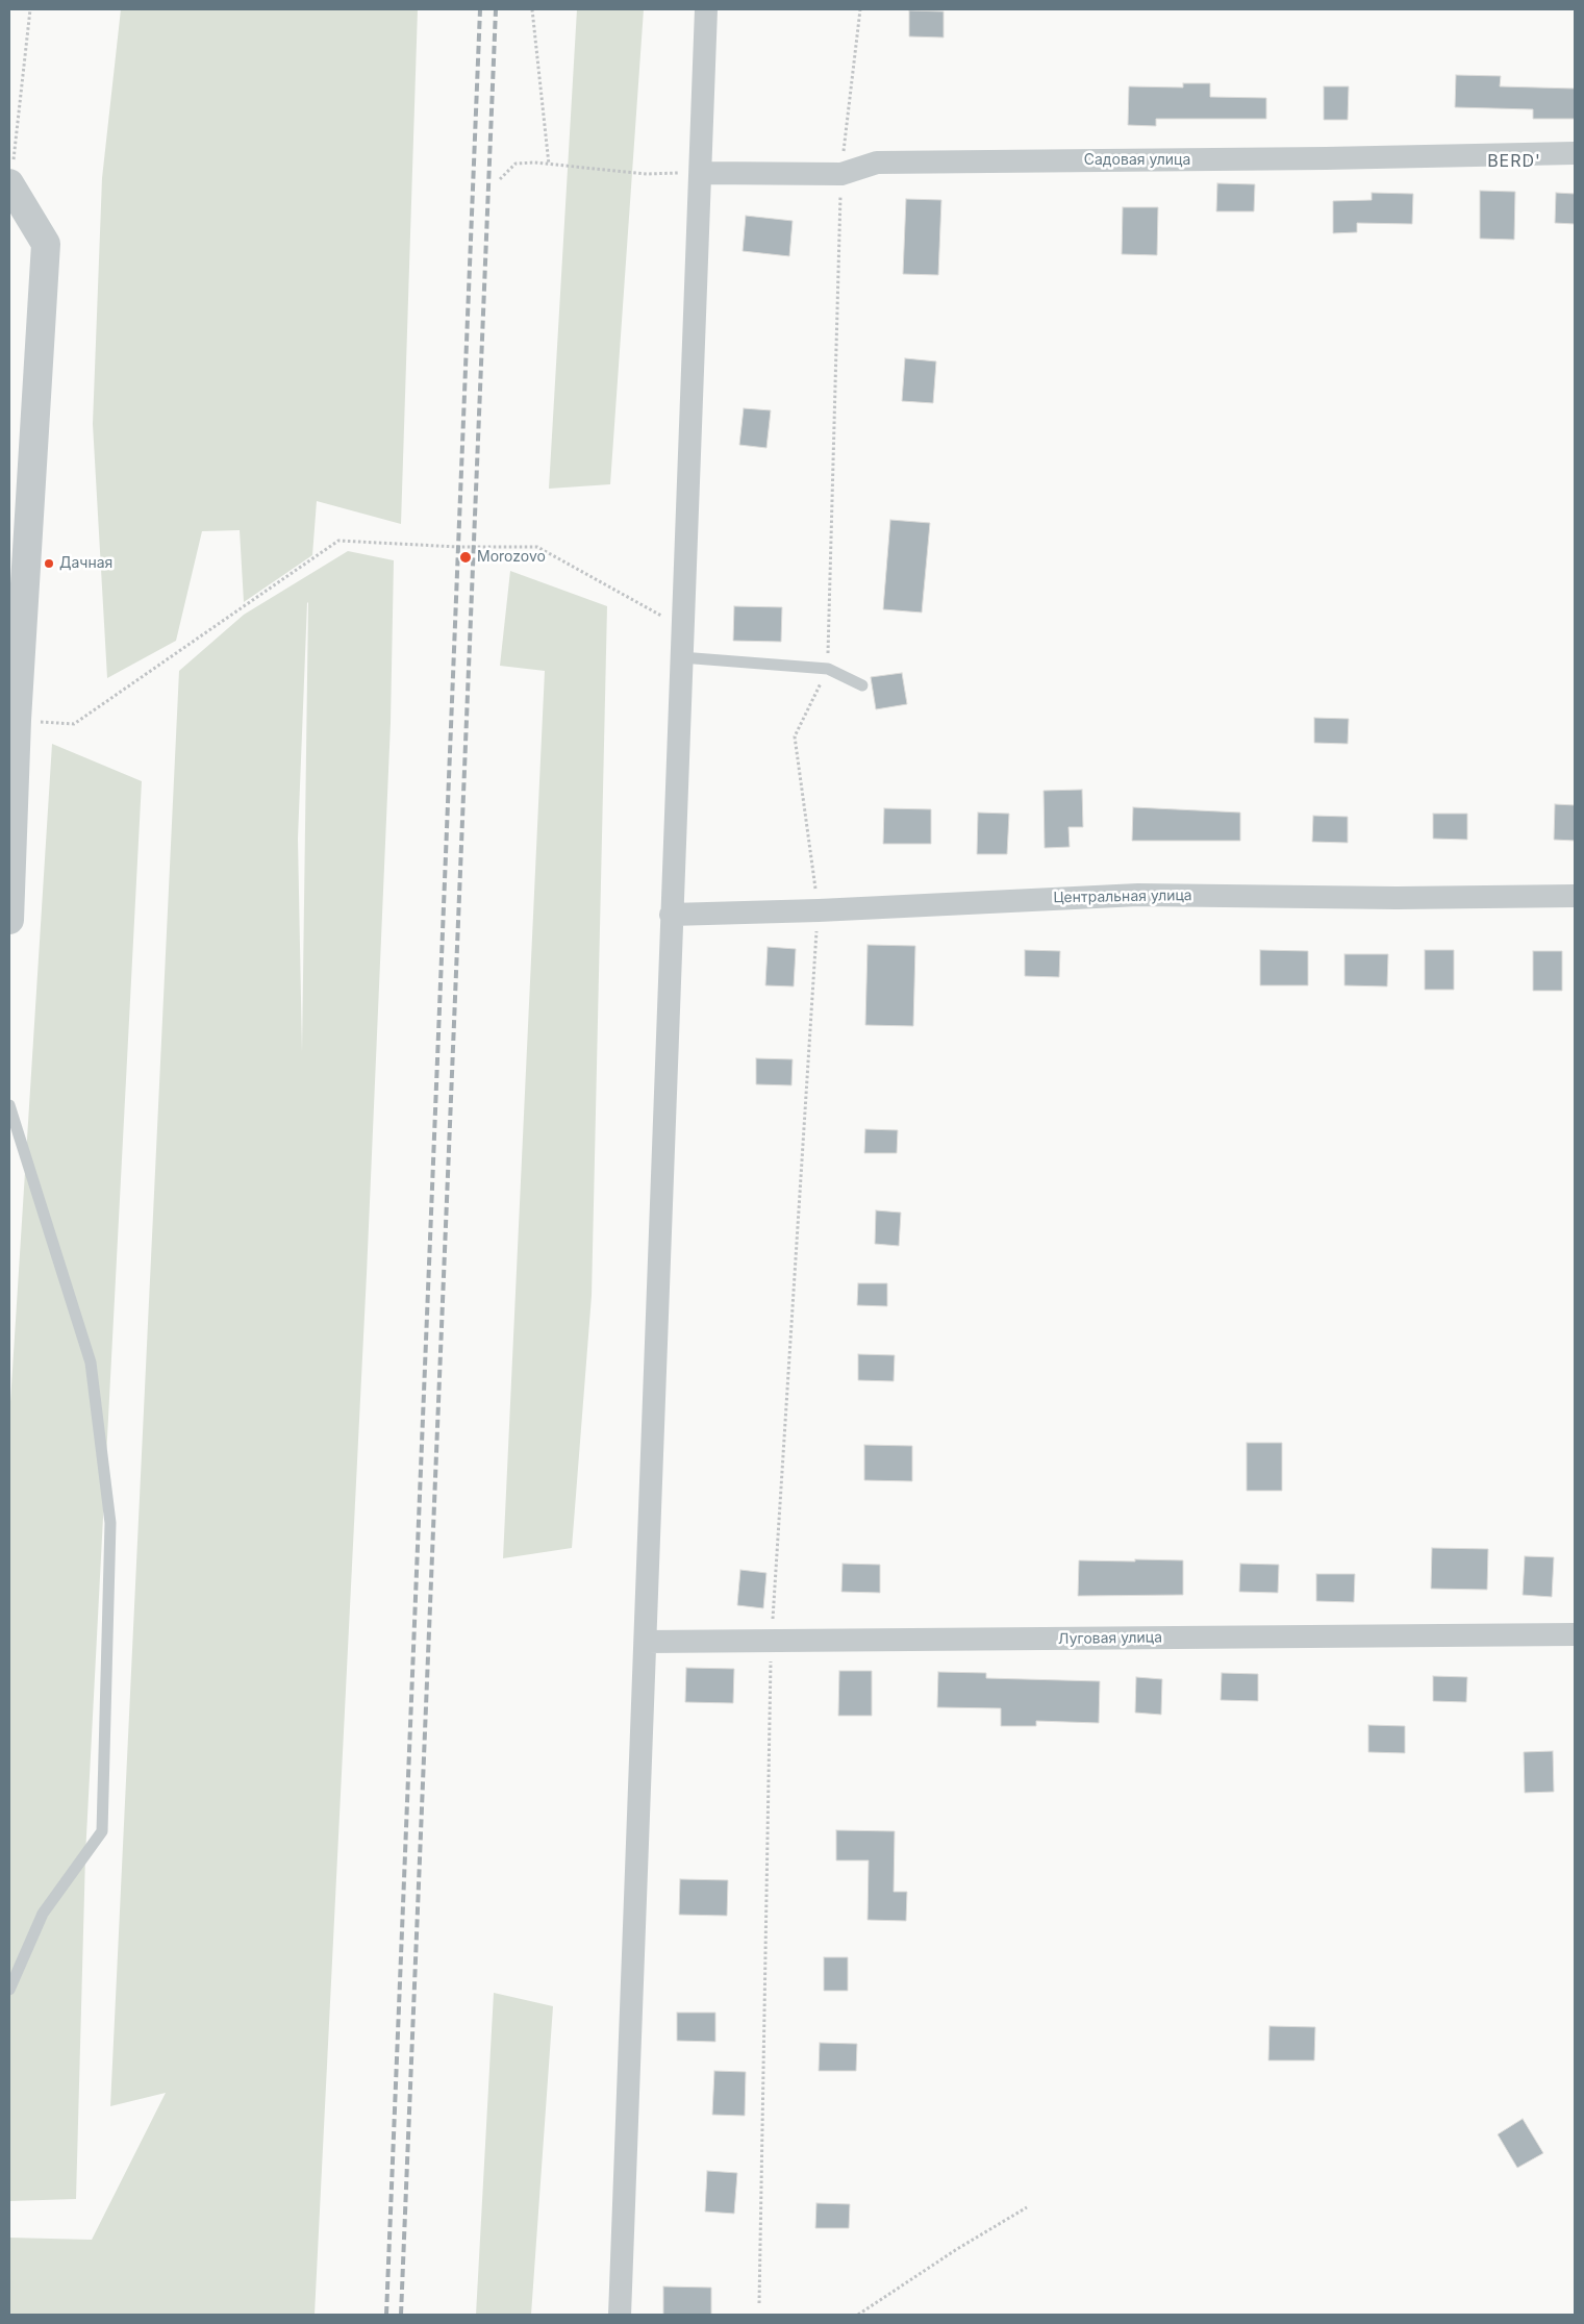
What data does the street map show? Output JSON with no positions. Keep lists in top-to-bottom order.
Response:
{
  "streets": {
    "street": ["Садовая улица", "Центральная улица", "Луговая улица"]
  },
  "districts": ["BERD'"],
  "places": ["Morozovo", "Дачная"]
}
